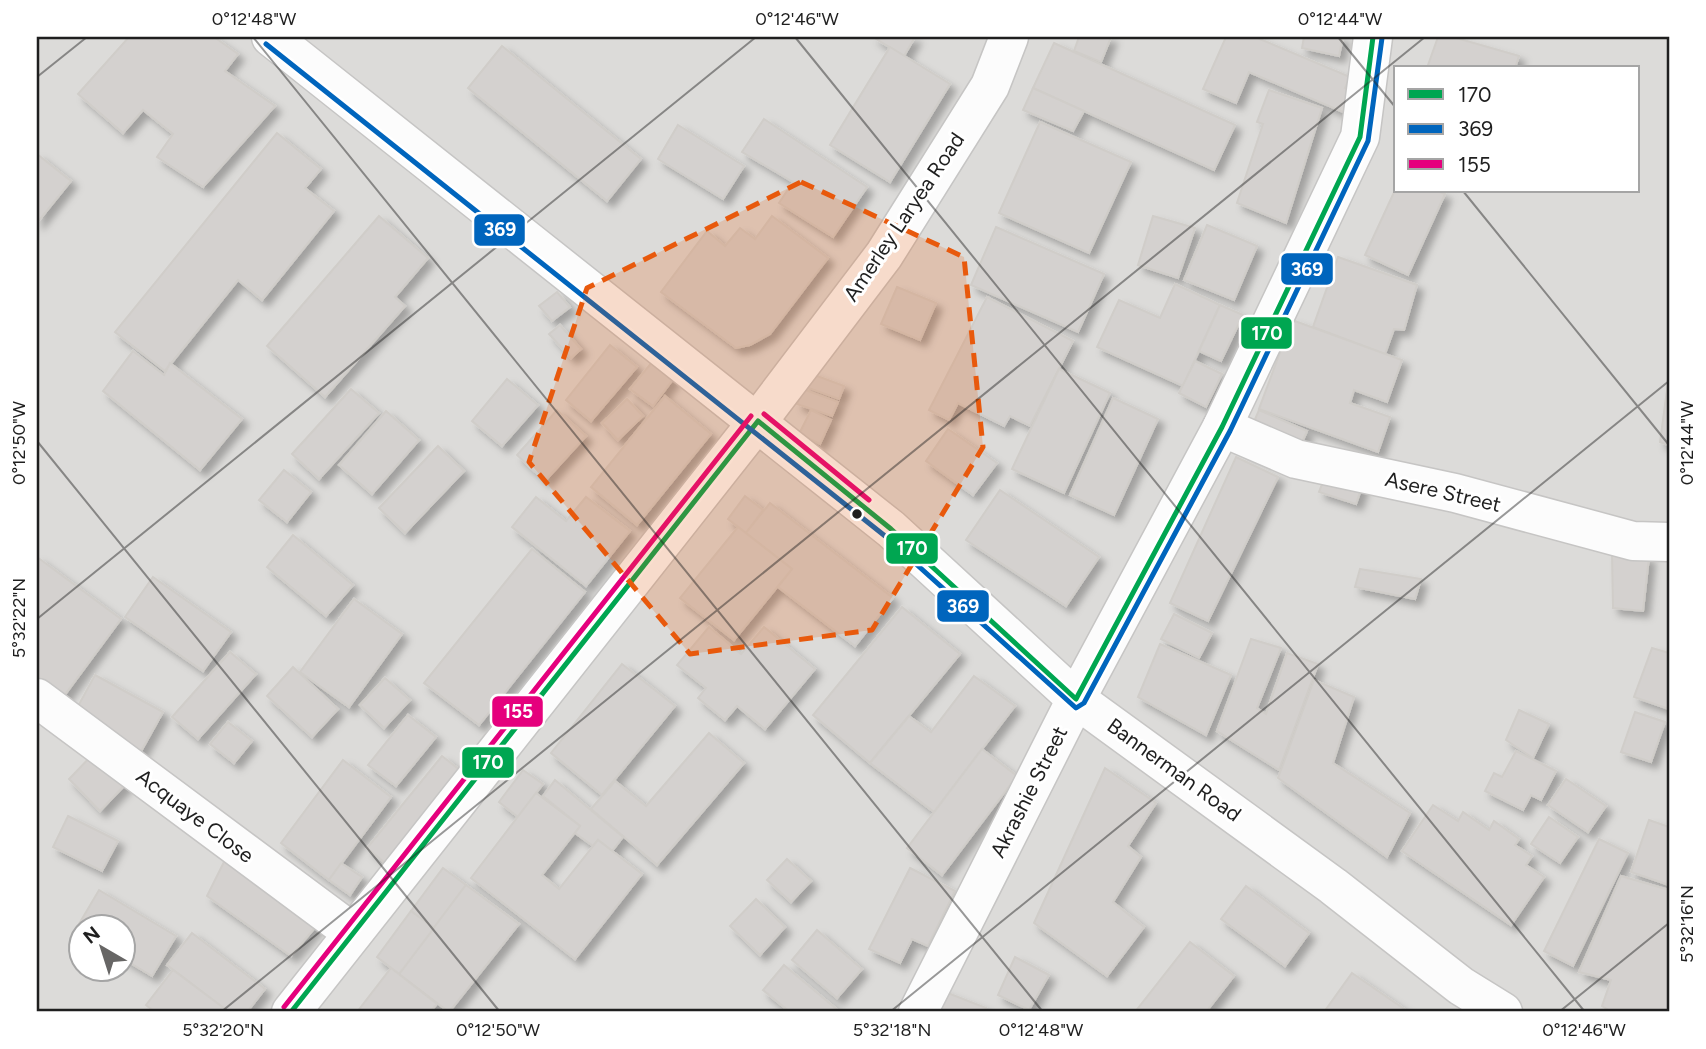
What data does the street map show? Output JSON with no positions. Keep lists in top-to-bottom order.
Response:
{
  "streets": {
    "street": [
      "Amerley Laryea Road",
      "Asere Street",
      "Bannerman Road",
      "Akrashie Street",
      "Acquaye Close"
    ]
  },
  "crossings": [
    ["Amerley Laryea Road", "Bannerman Road"],
    ["Amerley Laryea Road", "Acquaye Close"],
    ["Asere Street", "Akrashie Street"],
    ["Bannerman Road", "Akrashie Street"]
  ],
  "lines": ["transit line 170", "transit line 369", "transit line 155"],
  "legend": ["170", "369", "155"],
  "north": "top left",
  "coordinates": [
    "0°12'48\"W",
    "0°12'46\"W",
    "0°12'44\"W",
    "0°12'50\"W",
    "5°32'22\"N",
    "5°32'16\"N",
    "5°32'20\"N",
    "5°32'18\"N"
  ]
}
